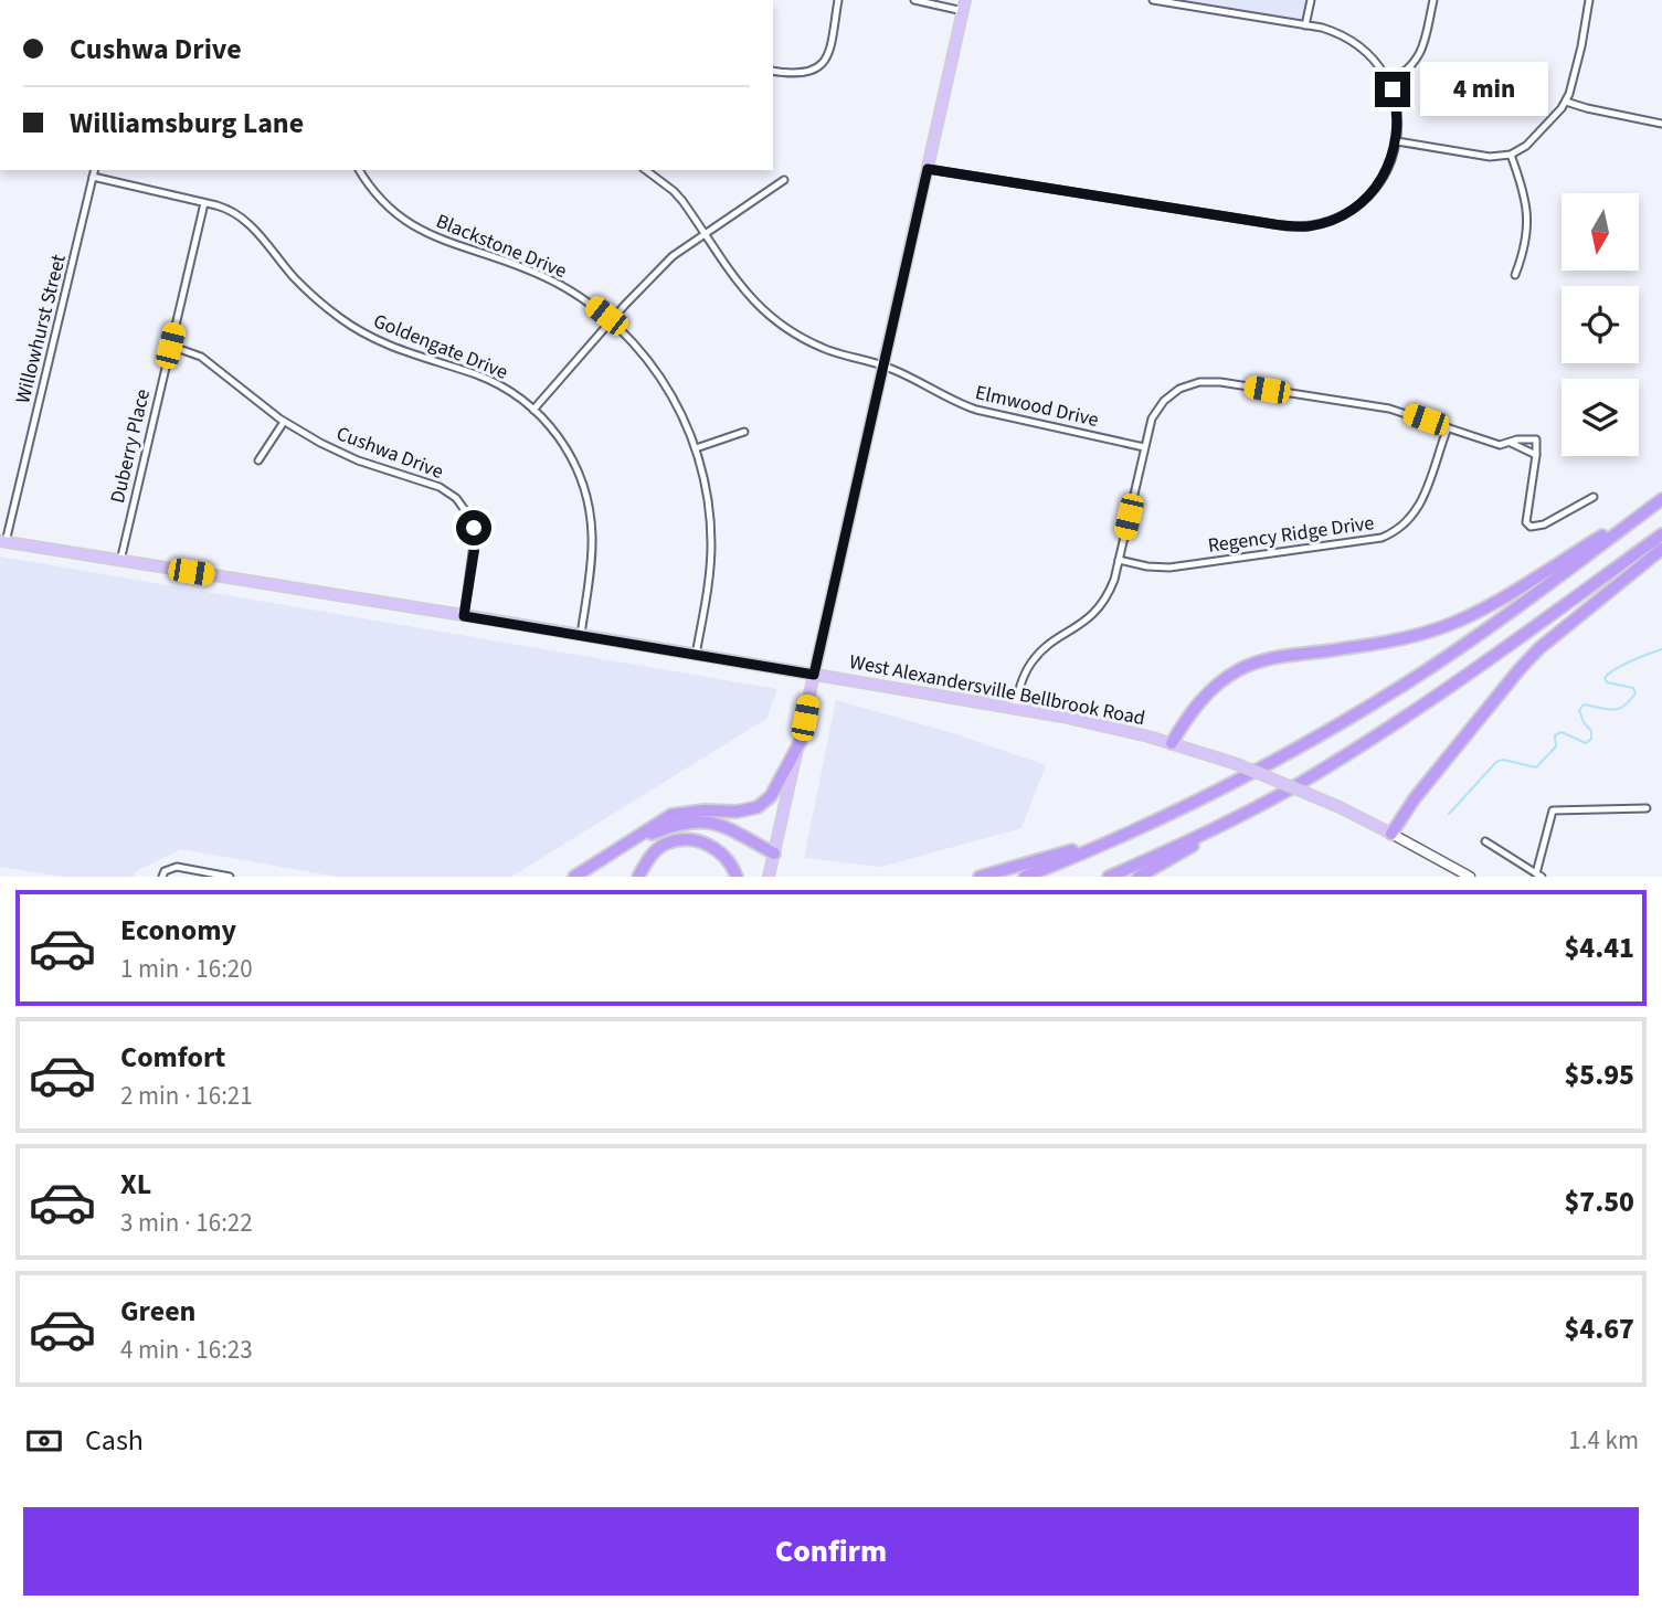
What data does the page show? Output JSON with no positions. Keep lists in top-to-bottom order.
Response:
{
  "streets": {
    "main road": ["West Alexandersville Bellbrook Road"],
    "street": [
      "Blackstone Drive",
      "Willowhurst Street",
      "Goldengate Drive",
      "Elmwood Drive",
      "Duberry Place",
      "Cushwa Drive",
      "Regency Ridge Drive"
    ]
  },
  "crossings": [
    ["Blackstone Drive", "West Alexandersville Bellbrook Road"],
    ["Willowhurst Street", "Goldengate Drive"],
    ["Willowhurst Street", "West Alexandersville Bellbrook Road"],
    ["Goldengate Drive", "Duberry Place"],
    ["Goldengate Drive", "West Alexandersville Bellbrook Road"],
    ["Duberry Place", "Cushwa Drive"],
    ["Duberry Place", "West Alexandersville Bellbrook Road"],
    ["Cushwa Drive", "West Alexandersville Bellbrook Road"]
  ],
  "north": "bottom",
  "page": {
    "banner": ["Cushwa Drive", "Williamsburg Lane"],
    "bubble": "4 min",
    "list": [
      {
        "name": "Economy",
        "note": "1 min · 16:20",
        "value": "$4.41"
      },
      {
        "name": "Comfort",
        "note": "2 min · 16:21",
        "value": "$5.95"
      },
      {
        "name": "XL",
        "note": "3 min · 16:22",
        "value": "$7.50"
      },
      {
        "name": "Green",
        "note": "4 min · 16:23",
        "value": "$4.67"
      }
    ],
    "pay": ["Cash", "1.4 km"],
    "buttons": "Confirm"
  }
}
